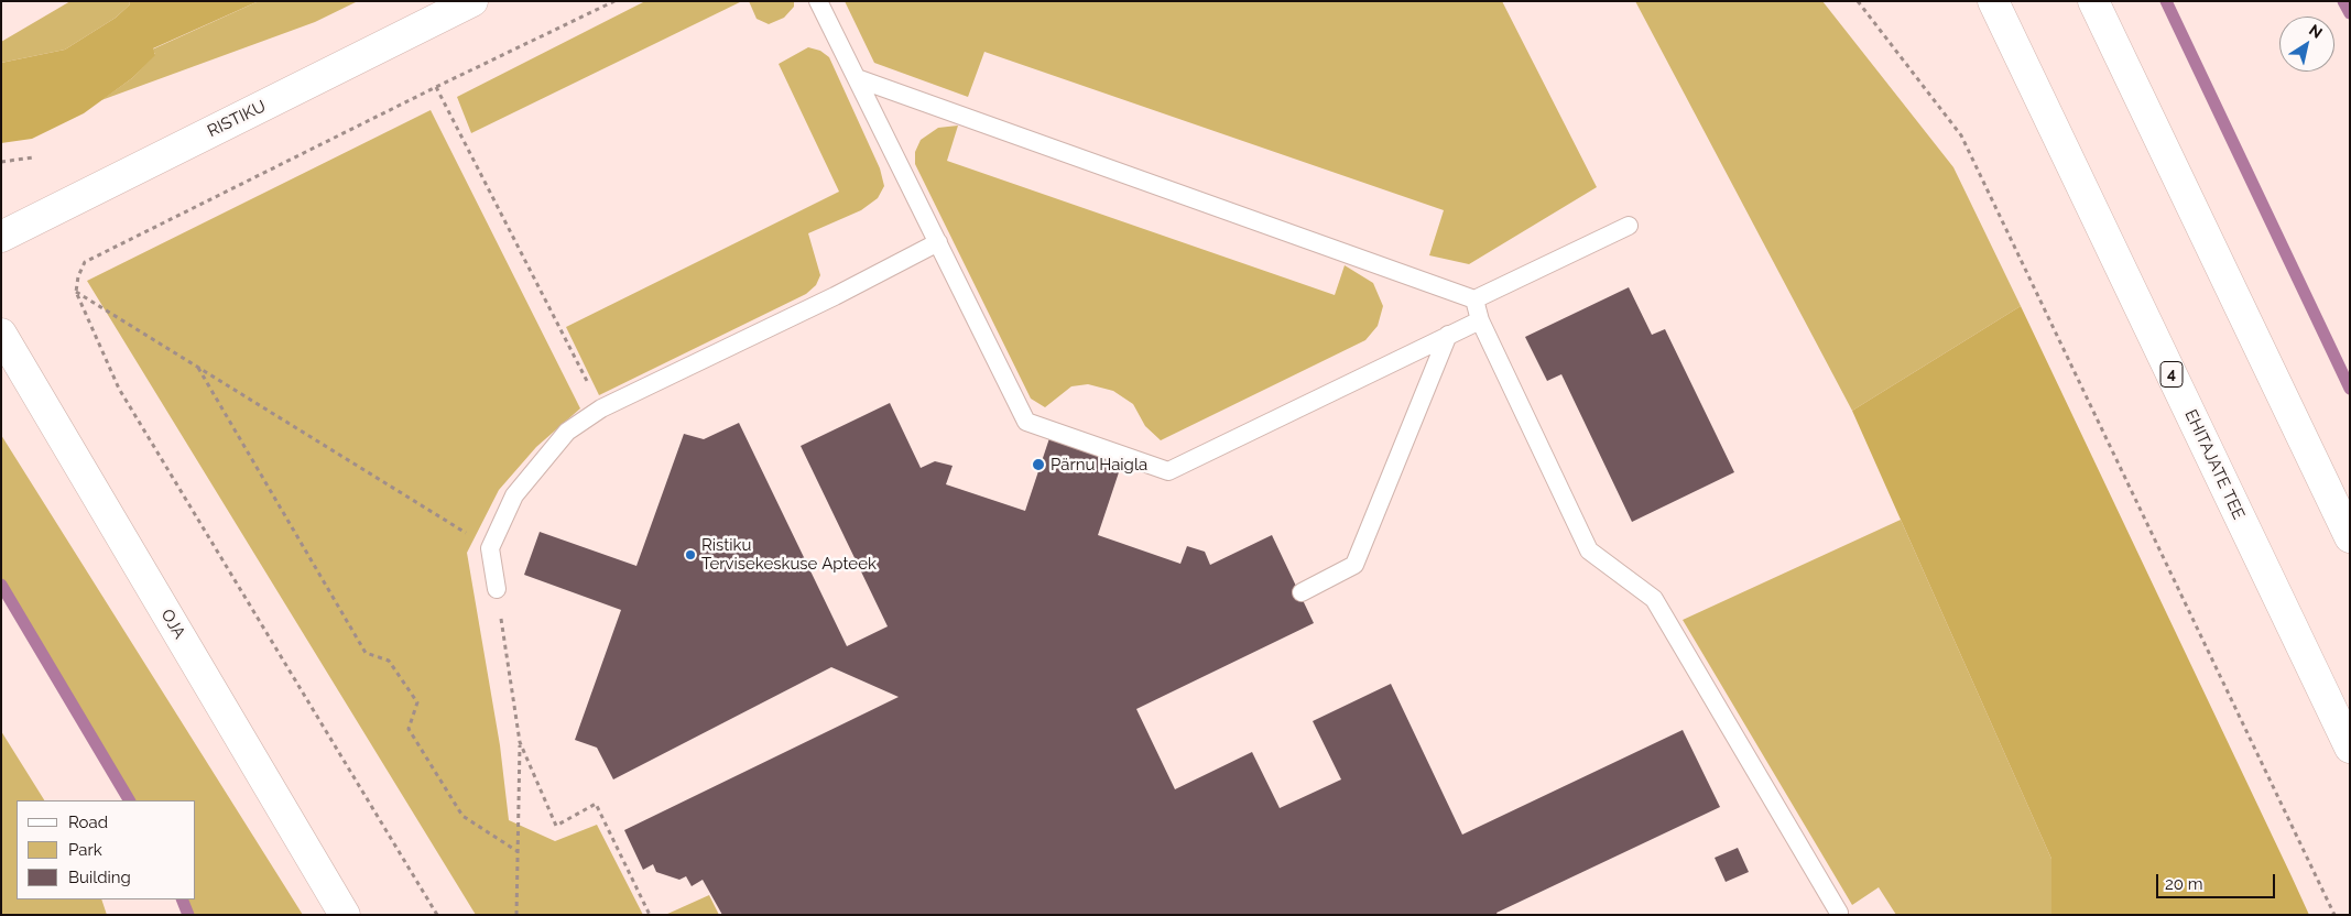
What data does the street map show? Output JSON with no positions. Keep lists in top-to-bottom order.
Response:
{
  "streets": {
    "main road": [
      "RISTIKU",
      "4",
      "EHITAJATE TEE",
      "OJA"
    ]
  },
  "places": ["Pärnu Haigla", "Ristiku Tervisekeskuse Apteek"],
  "legend": ["Road", "Park", "Building"],
  "scale_bar": "20 m",
  "north": "top right"
}
